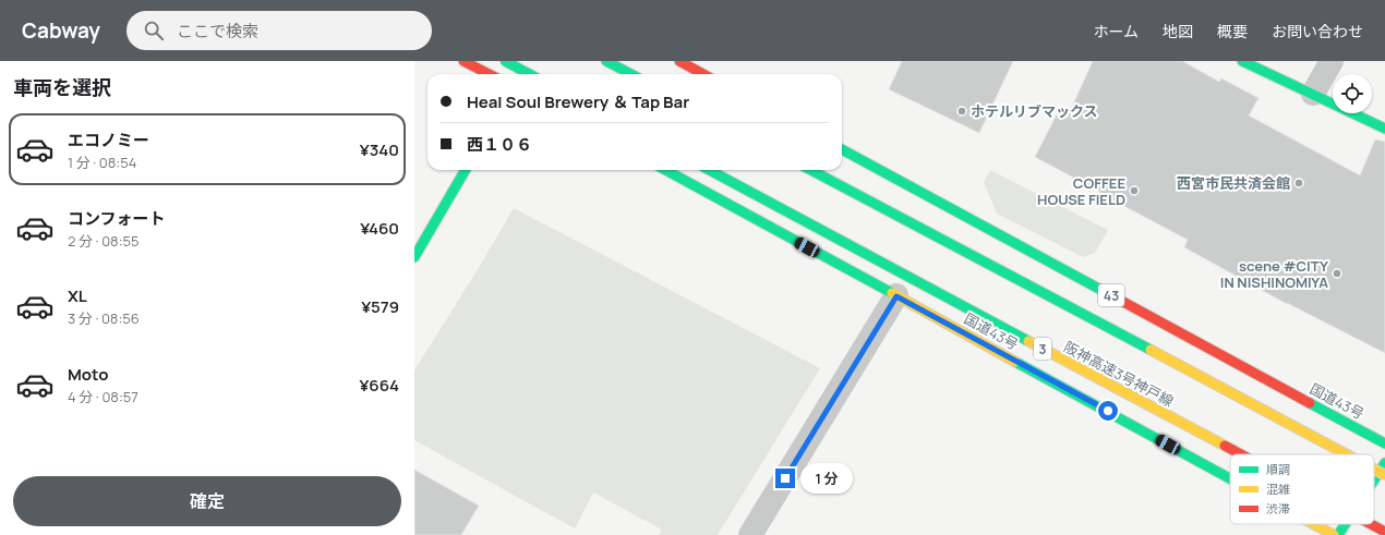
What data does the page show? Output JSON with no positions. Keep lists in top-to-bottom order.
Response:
{
  "streets": {
    "main road": [
      "43",
      "国道43号",
      "3",
      "阪神高速3号神戸線"
    ]
  },
  "places": [
    "ホテルリブマックス",
    "西宮市民共済会館",
    "COFFEE HOUSE FIELD",
    "scene #CITY IN NISHINOMIYA"
  ],
  "legend": ["順調", "混雑", "渋滞"],
  "page": {
    "header": "Cabway",
    "search": "ここで検索",
    "nav": [
      "ホーム",
      "地図",
      "概要",
      "お問い合わせ"
    ],
    "heading": "車両を選択",
    "banner": ["Heal Soul Brewery ＆ Tap Bar", "西１０６"],
    "list": [
      {
        "name": "エコノミー",
        "note": "1 分 · 08:54",
        "value": "¥340"
      },
      {
        "name": "コンフォート",
        "note": "2 分 · 08:55",
        "value": "¥460"
      },
      {
        "name": "XL",
        "note": "3 分 · 08:56",
        "value": "¥579"
      },
      {
        "name": "Moto",
        "note": "4 分 · 08:57",
        "value": "¥664"
      }
    ],
    "bubble": "1 分",
    "buttons": "確定"
  }
}
